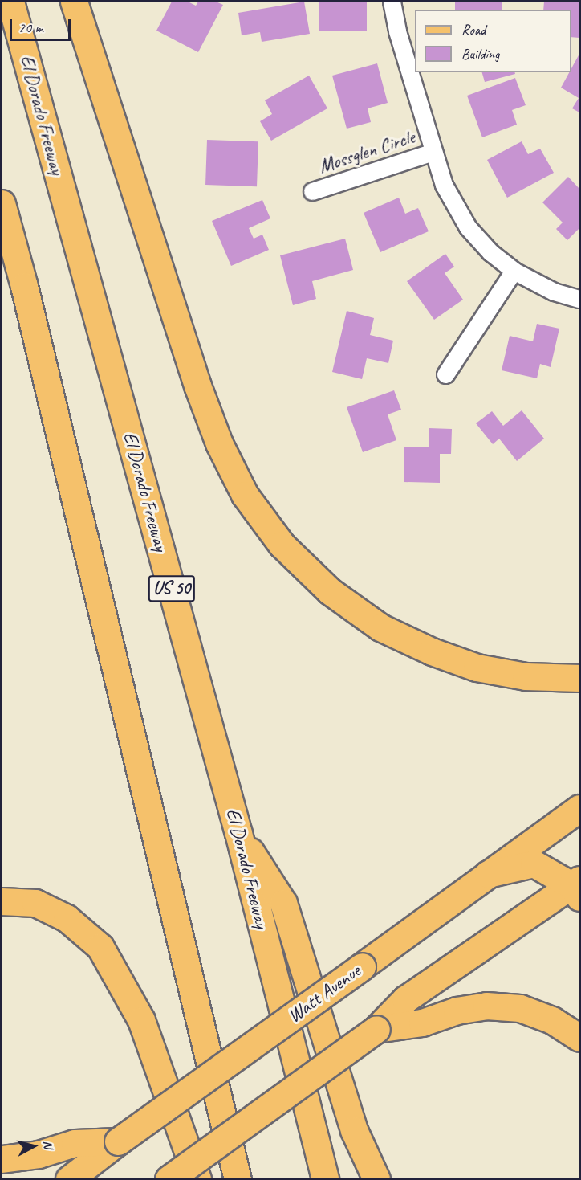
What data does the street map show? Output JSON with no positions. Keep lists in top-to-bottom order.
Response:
{
  "streets": {
    "main road": ["El Dorado Freeway", "US 50", "Watt Avenue"],
    "street": ["Mossglen Circle"]
  },
  "legend": ["Road", "Building"],
  "scale_bar": "20 m",
  "north": "right"
}
